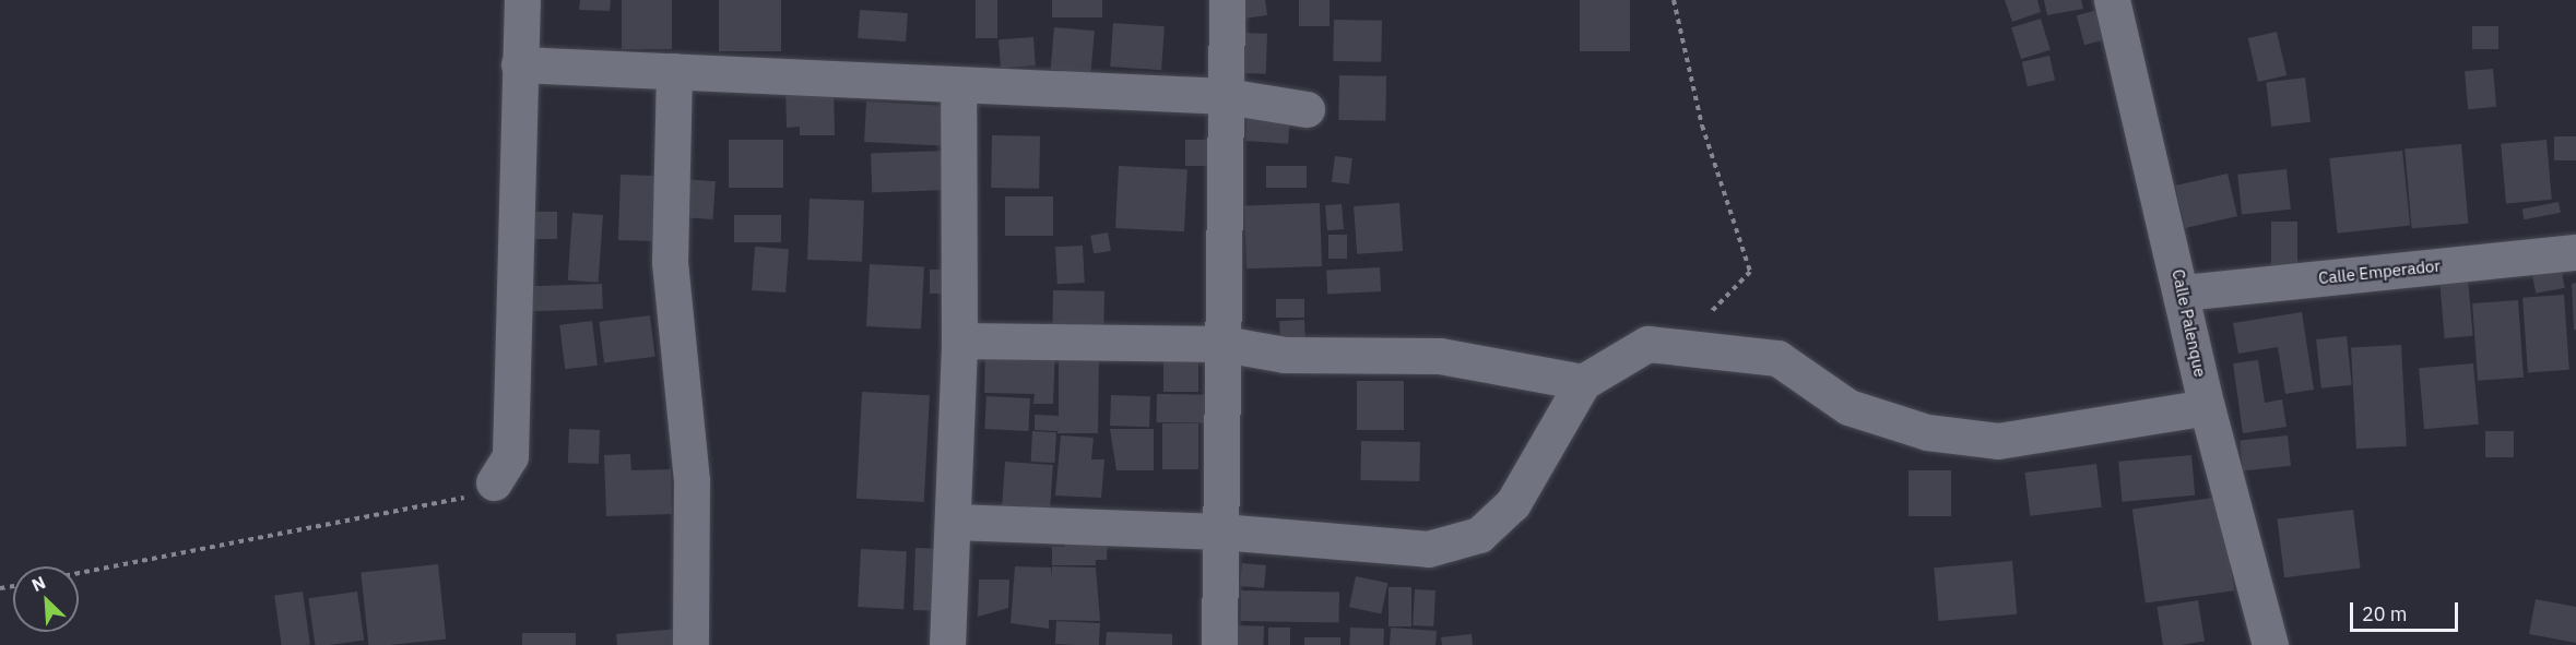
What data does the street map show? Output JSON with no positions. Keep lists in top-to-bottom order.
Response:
{
  "streets": {
    "street": ["Calle Emperador", "Calle Palenque"]
  },
  "crossings": [
    ["Calle Emperador", "Calle Palenque"]
  ],
  "scale_bar": "20 m",
  "north": "top left"
}
